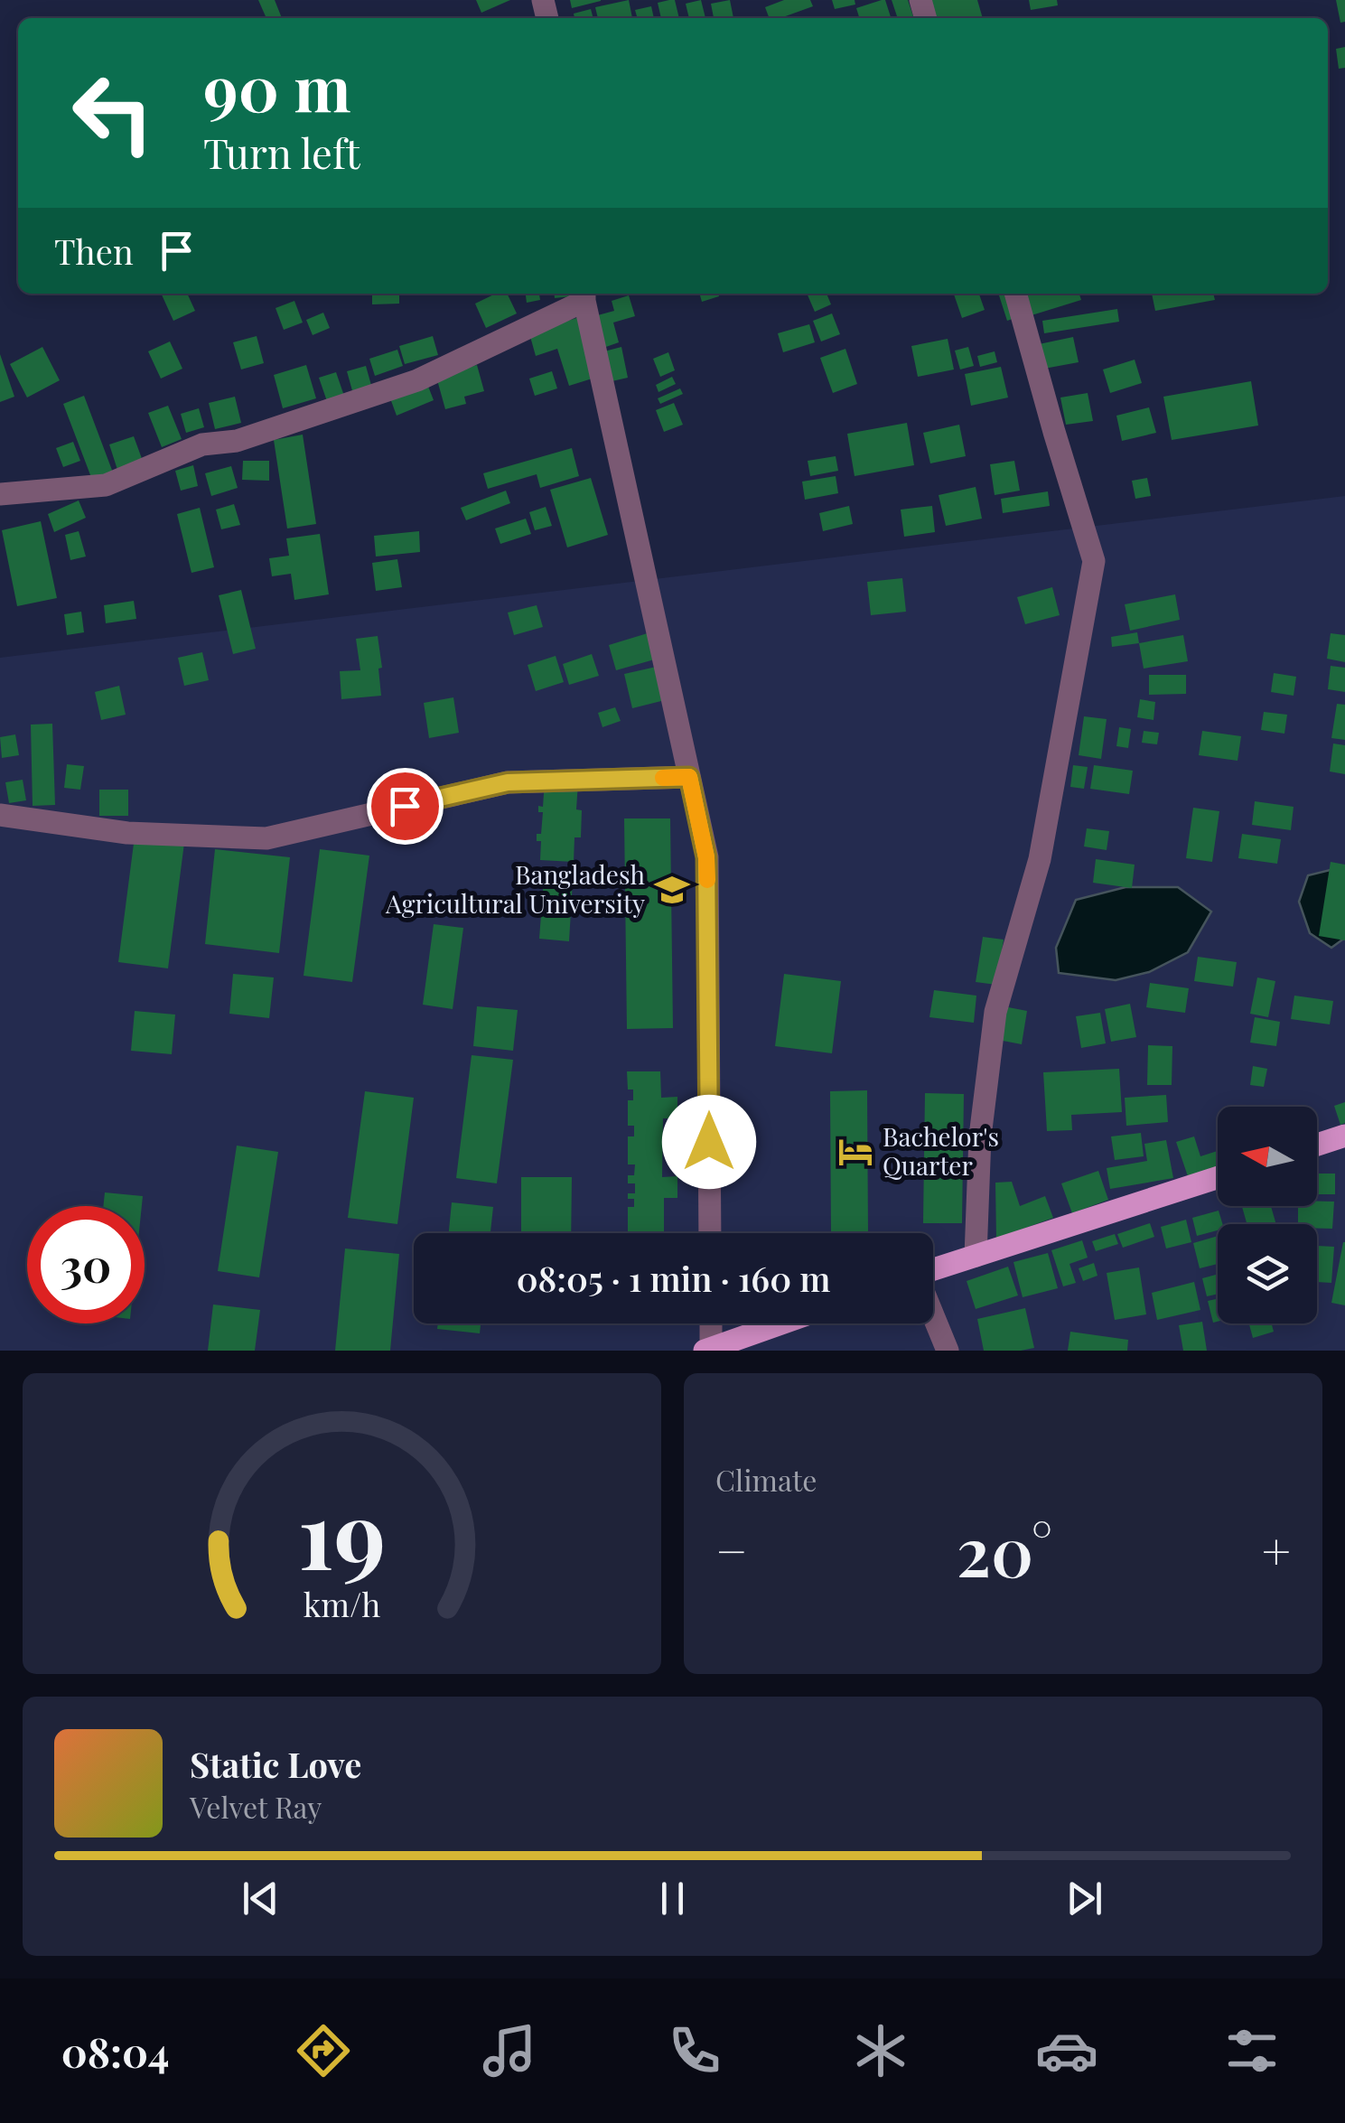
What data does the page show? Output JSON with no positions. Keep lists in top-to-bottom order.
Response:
{
  "places": {
    "school or university": ["Bangladesh Agricultural University"],
    "hotel": ["Bachelor's Quarter"]
  },
  "north": "left",
  "page": {
    "turn": ["90 m", "Turn left"],
    "then": "Then",
    "limit": "30",
    "trip": "08:05 · 1 min · 160 m",
    "tile": "Climate",
    "heat": ["−", "20°", "+"],
    "song": ["Static Love", "Velvet Ray"],
    "tabs": "08:04",
    "gauge": ["19", "km/h"]
  }
}
